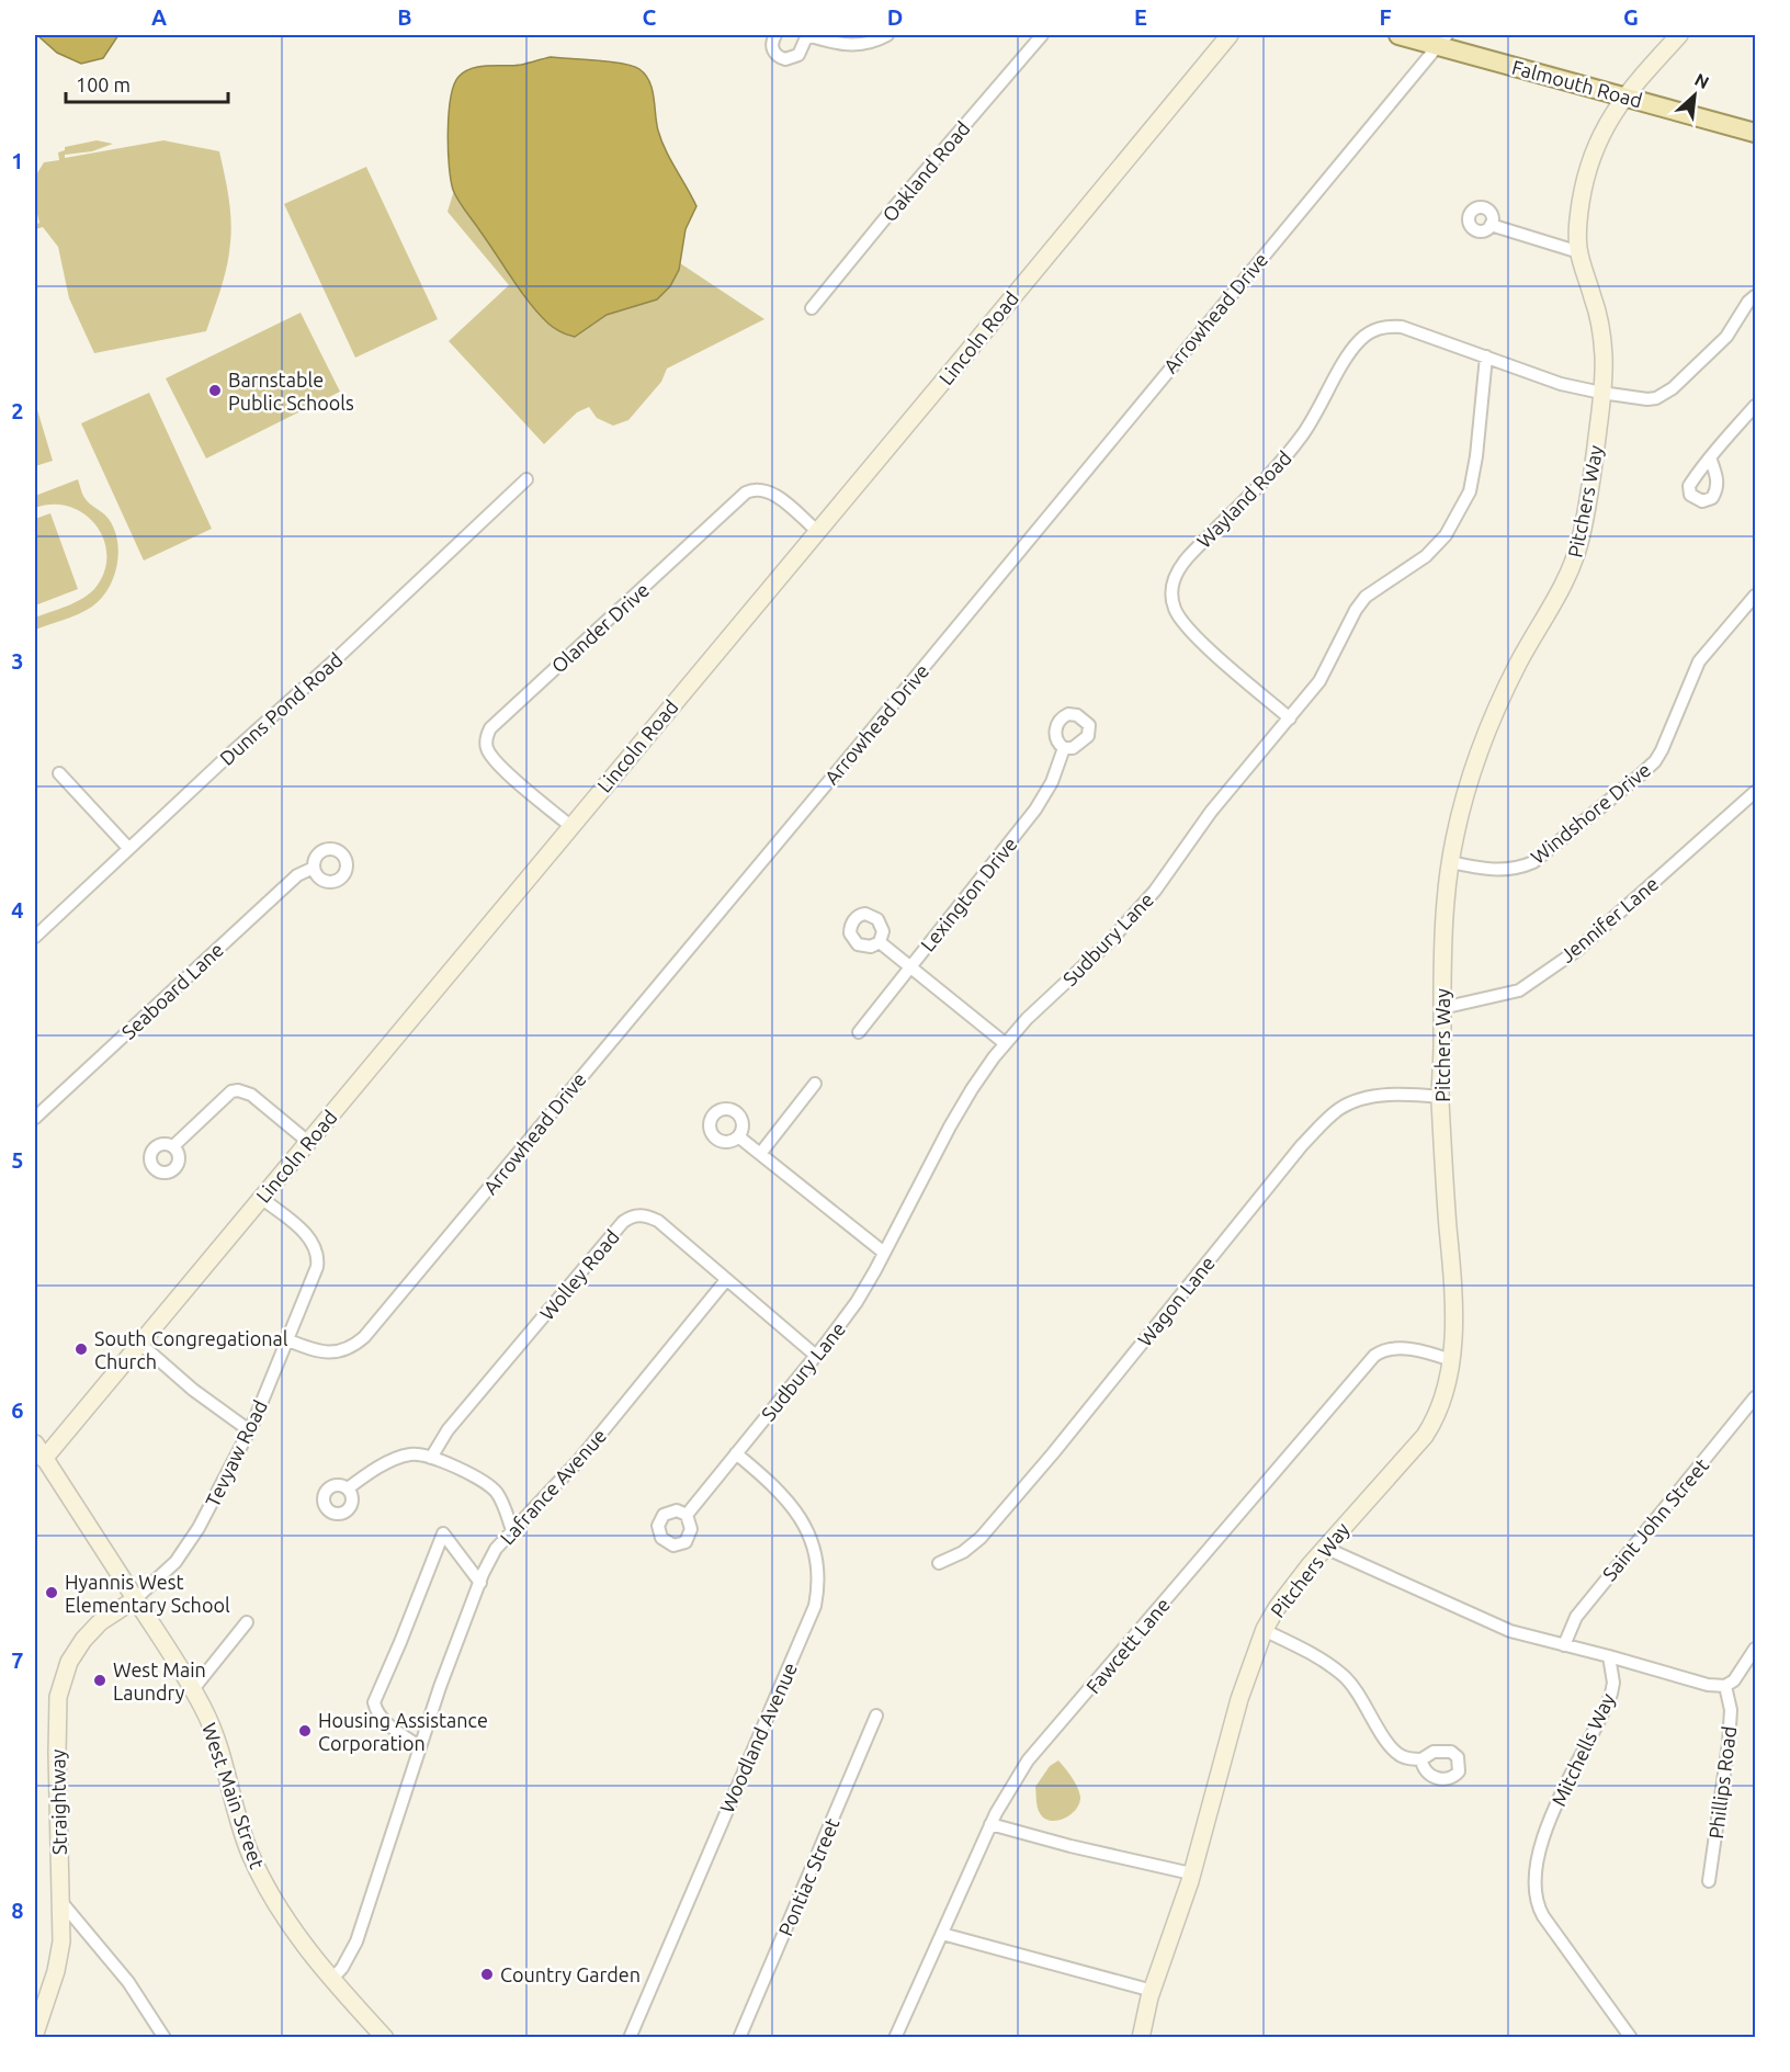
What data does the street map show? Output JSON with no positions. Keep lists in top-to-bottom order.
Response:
{
  "streets": {
    "main road": [
      "Falmouth Road",
      "Lincoln Road",
      "Pitchers Way",
      "West Main Street",
      "Straightway"
    ],
    "street": [
      "Oakland Road",
      "Arrowhead Drive",
      "Wayland Road",
      "Olander Drive",
      "Dunns Pond Road",
      "Windshore Drive",
      "Lexington Drive",
      "Jennifer Lane",
      "Sudbury Lane",
      "Seaboard Lane",
      "Wolley Road",
      "Wagon Lane",
      "Tevyaw Road",
      "Lafrance Avenue",
      "Saint John Street",
      "Fawcett Lane",
      "Woodland Avenue",
      "Mitchells Way",
      "Phillips Road",
      "Pontiac Street"
    ]
  },
  "crossings": [
    ["Falmouth Road", "Arrowhead Drive"],
    ["Falmouth Road", "Pitchers Way"],
    ["Arrowhead Drive", "Tevyaw Road"],
    ["Lincoln Road", "Olander Drive"],
    ["Lincoln Road", "Tevyaw Road"],
    ["Lincoln Road", "West Main Street"],
    ["Wayland Road", "Pitchers Way"],
    ["Wayland Road", "Sudbury Lane"],
    ["Pitchers Way", "Windshore Drive"],
    ["Pitchers Way", "Jennifer Lane"],
    ["Pitchers Way", "Wagon Lane"],
    ["Pitchers Way", "Fawcett Lane"],
    ["Sudbury Lane", "Wolley Road"],
    ["Sudbury Lane", "Woodland Avenue"],
    ["Wolley Road", "Lafrance Avenue"],
    ["Tevyaw Road", "West Main Street"],
    ["Tevyaw Road", "Straightway"],
    ["Lafrance Avenue", "West Main Street"],
    ["West Main Street", "Straightway"]
  ],
  "places": [
    "Barnstable Public Schools",
    "South Congregational Church",
    "Hyannis West Elementary School",
    "West Main Laundry",
    "Housing Assistance Corporation",
    "Country Garden"
  ],
  "scale_bar": "100 m",
  "north": "top right",
  "grid": {
    "columns": [
      "A",
      "B",
      "C",
      "D",
      "E",
      "F",
      "G"
    ],
    "rows": [
      "1",
      "2",
      "3",
      "4",
      "5",
      "6",
      "7",
      "8"
    ]
  }
}
